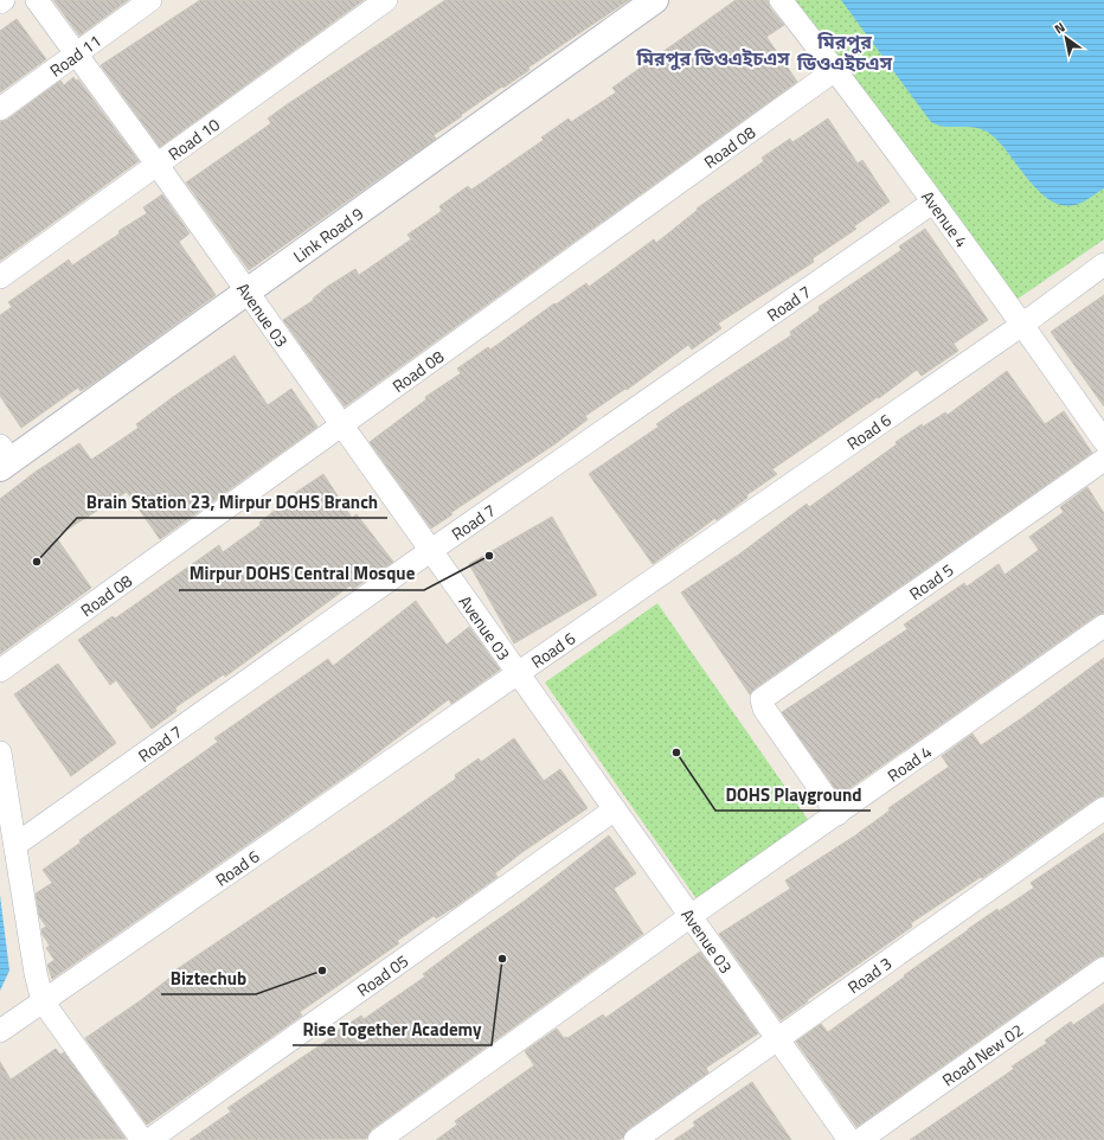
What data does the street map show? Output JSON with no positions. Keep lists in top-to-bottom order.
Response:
{
  "streets": {
    "main road": ["Link Road 9"],
    "street": [
      "Road 11",
      "Road 10",
      "Road 08",
      "Avenue 4",
      "Road 7",
      "Avenue 03",
      "Road 6",
      "Road 5",
      "Road 4",
      "Road 3",
      "Road 05",
      "Road New 02"
    ]
  },
  "crossings": [
    ["Road 11", "Avenue 03"],
    ["Road 10", "Avenue 03"],
    ["Road 08", "Avenue 4"],
    ["Road 08", "Avenue 03"],
    ["Avenue 4", "Road 7"],
    ["Avenue 4", "Road 6"],
    ["Link Road 9", "Avenue 03"],
    ["Road 7", "Avenue 03"],
    ["Avenue 03", "Road 6"],
    ["Avenue 03", "Road 4"],
    ["Avenue 03", "Road 3"],
    ["Avenue 03", "Road 05"],
    ["Road 5", "Road 4"]
  ],
  "districts": ["মিরপুর ডিওএইচএস", "মিরপুর ডিওএইচএস"],
  "places": [
    "Mirpur DOHS Central Mosque",
    "Brain Station 23, Mirpur DOHS Branch",
    "DOHS Playground",
    "Rise Together Academy",
    "Biztechub"
  ],
  "north": "top left"
}
